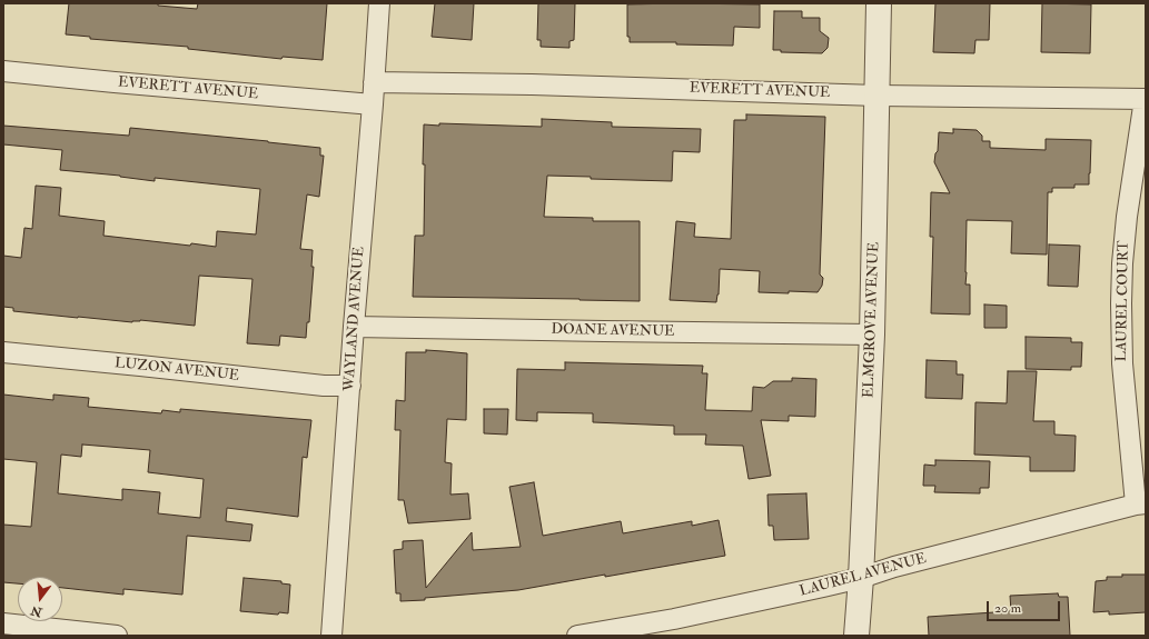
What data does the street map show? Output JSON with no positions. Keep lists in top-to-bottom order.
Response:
{
  "streets": {
    "street": [
      "EVERETT AVENUE",
      "LAUREL COURT",
      "WAYLAND AVENUE",
      "ELMGROVE AVENUE",
      "DOANE AVENUE",
      "LUZON AVENUE",
      "LAUREL AVENUE"
    ]
  },
  "crossings": [
    ["EVERETT AVENUE", "LAUREL COURT"],
    ["EVERETT AVENUE", "WAYLAND AVENUE"],
    ["EVERETT AVENUE", "ELMGROVE AVENUE"],
    ["LAUREL COURT", "LAUREL AVENUE"],
    ["WAYLAND AVENUE", "DOANE AVENUE"],
    ["WAYLAND AVENUE", "LUZON AVENUE"],
    ["ELMGROVE AVENUE", "DOANE AVENUE"],
    ["ELMGROVE AVENUE", "LAUREL AVENUE"]
  ],
  "scale_bar": "20 m",
  "north": "bottom"
}
